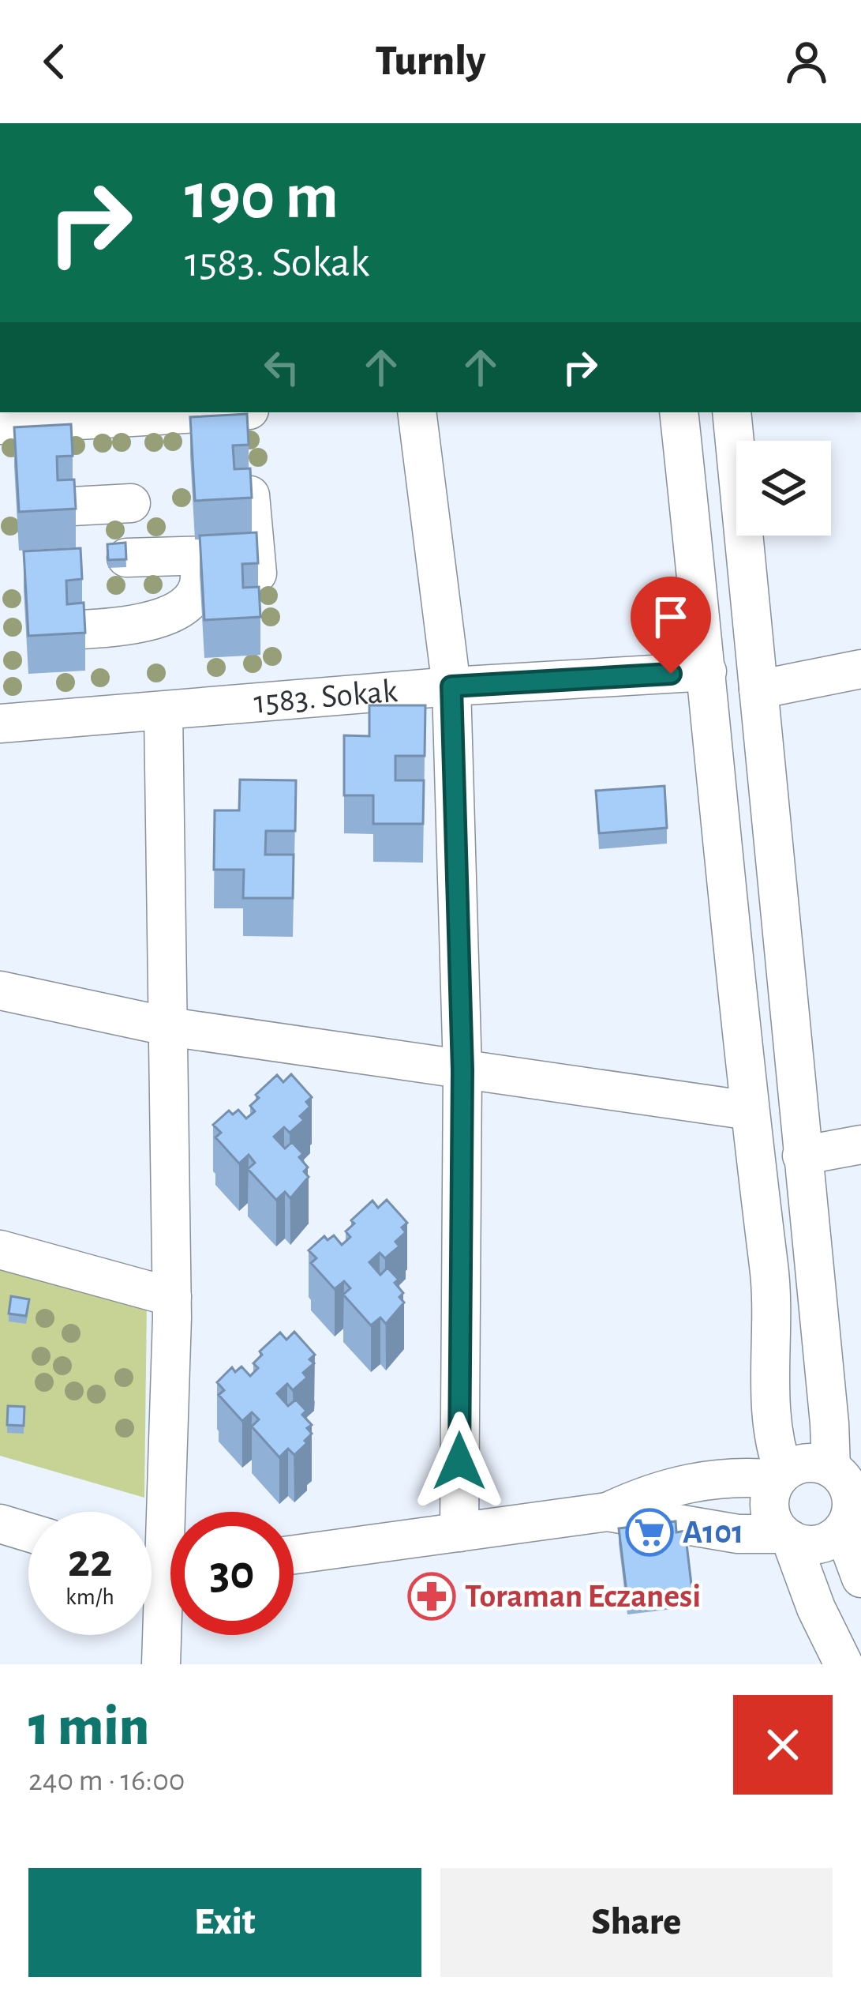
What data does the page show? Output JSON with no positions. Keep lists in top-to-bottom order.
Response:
{
  "streets": {
    "street": ["1583. Sokak"]
  },
  "places": {
    "supermarket": ["A101"],
    "pharmacy": ["Toraman Eczanesi"]
  },
  "page": {
    "header": "Turnly",
    "turn": ["190 m", "1583. Sokak"],
    "speed": "22 km/h",
    "limit": "30",
    "heading": ["1 min", "240 m · 16:00"],
    "buttons": ["Exit", "Share"]
  }
}
